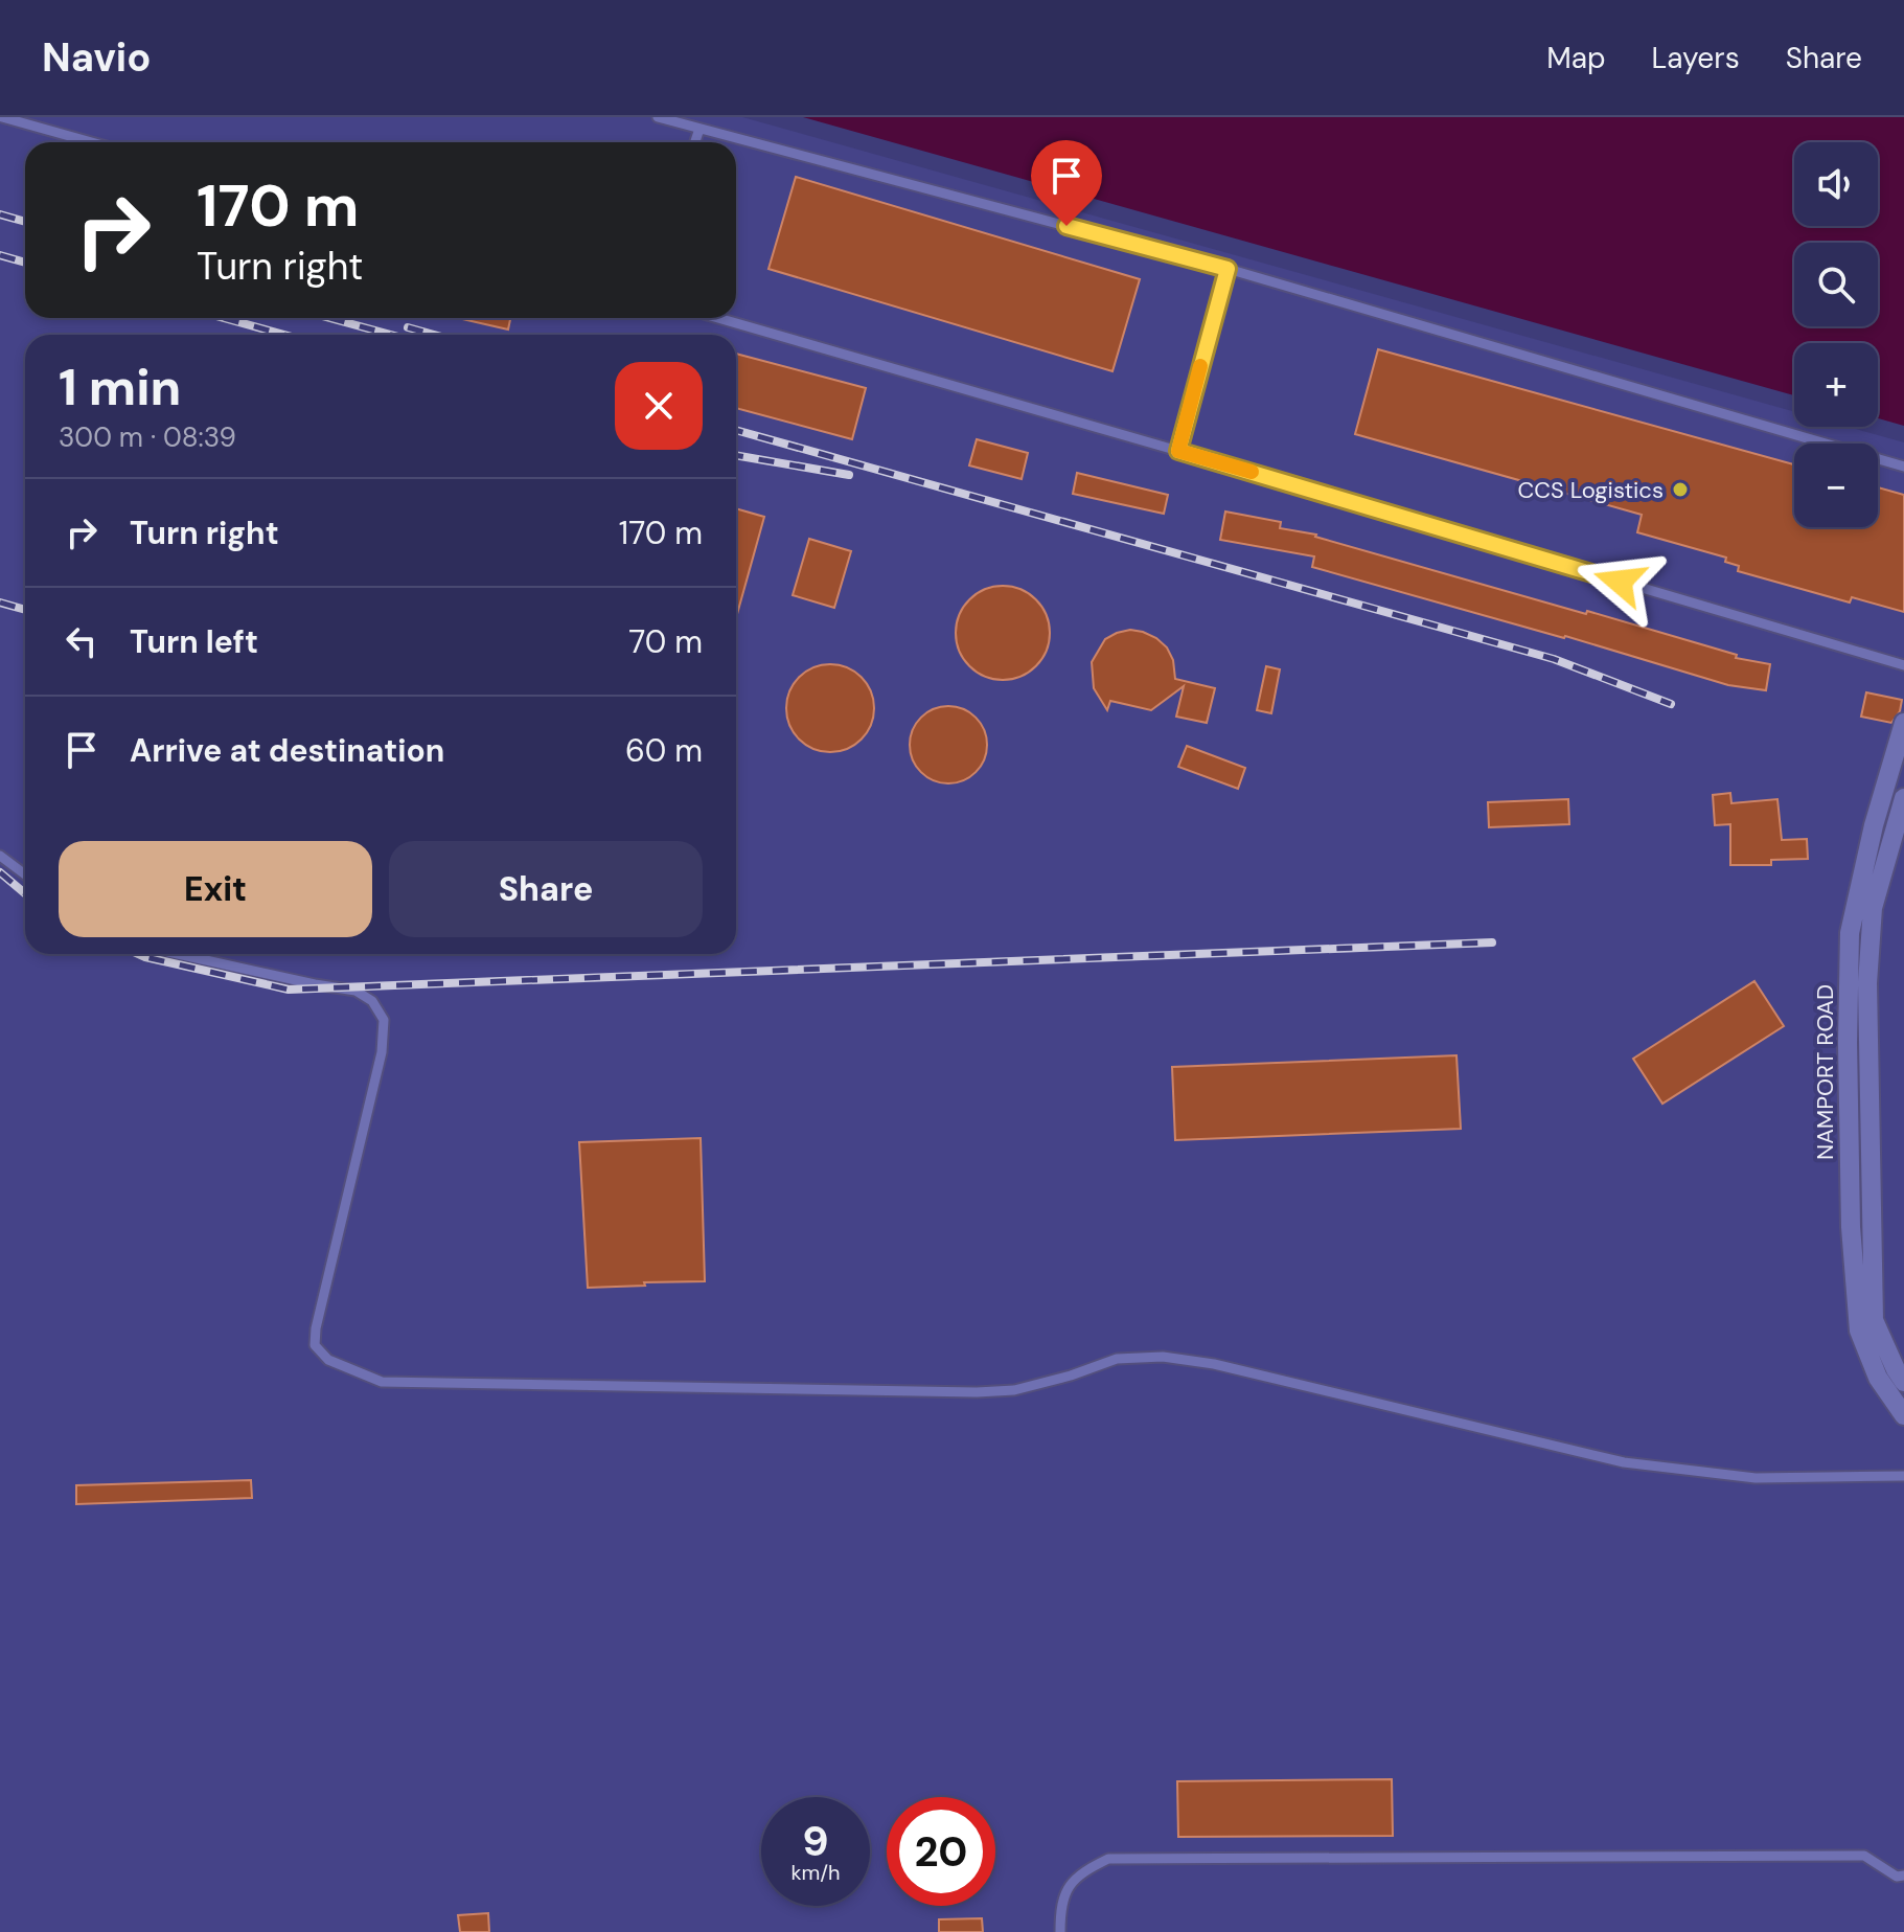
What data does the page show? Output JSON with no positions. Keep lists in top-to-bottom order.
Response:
{
  "streets": {
    "street": ["NAMPORT ROAD"]
  },
  "places": ["CCS Logistics"],
  "page": {
    "header": "Navio",
    "nav": ["Map", "Layers", "Share"],
    "map_buttons": ["+", "−"],
    "turn": ["170 m", "Turn right"],
    "heading": ["1 min", "300 m · 08:39"],
    "list": [
      {
        "name": "Turn right",
        "value": "170 m"
      },
      {
        "name": "Turn left",
        "value": "70 m"
      },
      {
        "name": "Arrive at destination",
        "value": "60 m"
      }
    ],
    "buttons": ["Exit", "Share"],
    "speed": "9 km/h",
    "limit": "20"
  }
}
